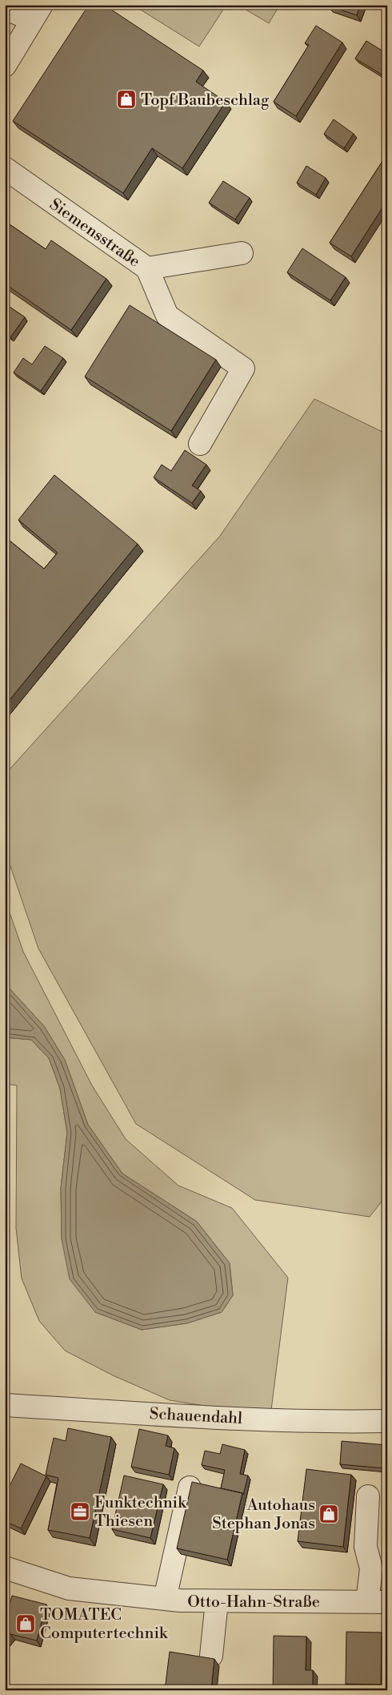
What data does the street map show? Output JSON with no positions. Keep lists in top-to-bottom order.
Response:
{
  "streets": {
    "street": ["Siemensstraße", "Schauendahl", "Otto-Hahn-Straße"]
  },
  "places": {
    "shop": ["Topf Baubeschlag", "Autohaus Stephan Jonas", "TOMATEC Computertechnik"],
    "office": ["Funktechnik Thiesen"]
  }
}
